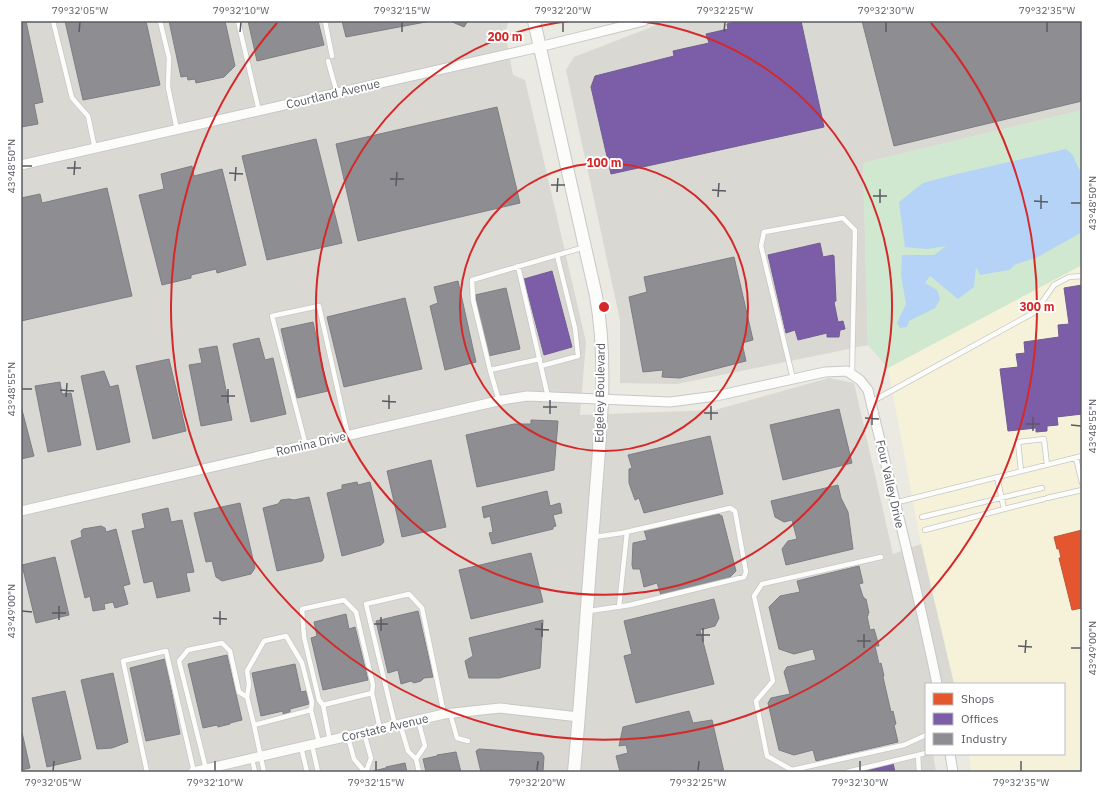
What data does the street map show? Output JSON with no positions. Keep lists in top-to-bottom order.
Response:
{
  "streets": {
    "street": [
      "Courtland Avenue",
      "Edgeley Boulevard",
      "Romina Drive",
      "Four Valley Drive",
      "Corstate Avenue"
    ]
  },
  "crossings": [
    ["Courtland Avenue", "Edgeley Boulevard"],
    ["Edgeley Boulevard", "Romina Drive"],
    ["Edgeley Boulevard", "Corstate Avenue"]
  ],
  "legend": ["Shops", "Offices", "Industry"],
  "coordinates": [
    "79°32'05\"W",
    "79°32'10\"W",
    "79°32'15\"W",
    "79°32'20\"W",
    "79°32'25\"W",
    "79°32'30\"W",
    "79°32'35\"W",
    "43°48'50\"N",
    "43°48'55\"N",
    "43°49'00\"N"
  ],
  "rings": ["200 m", "100 m", "300 m"]
}
